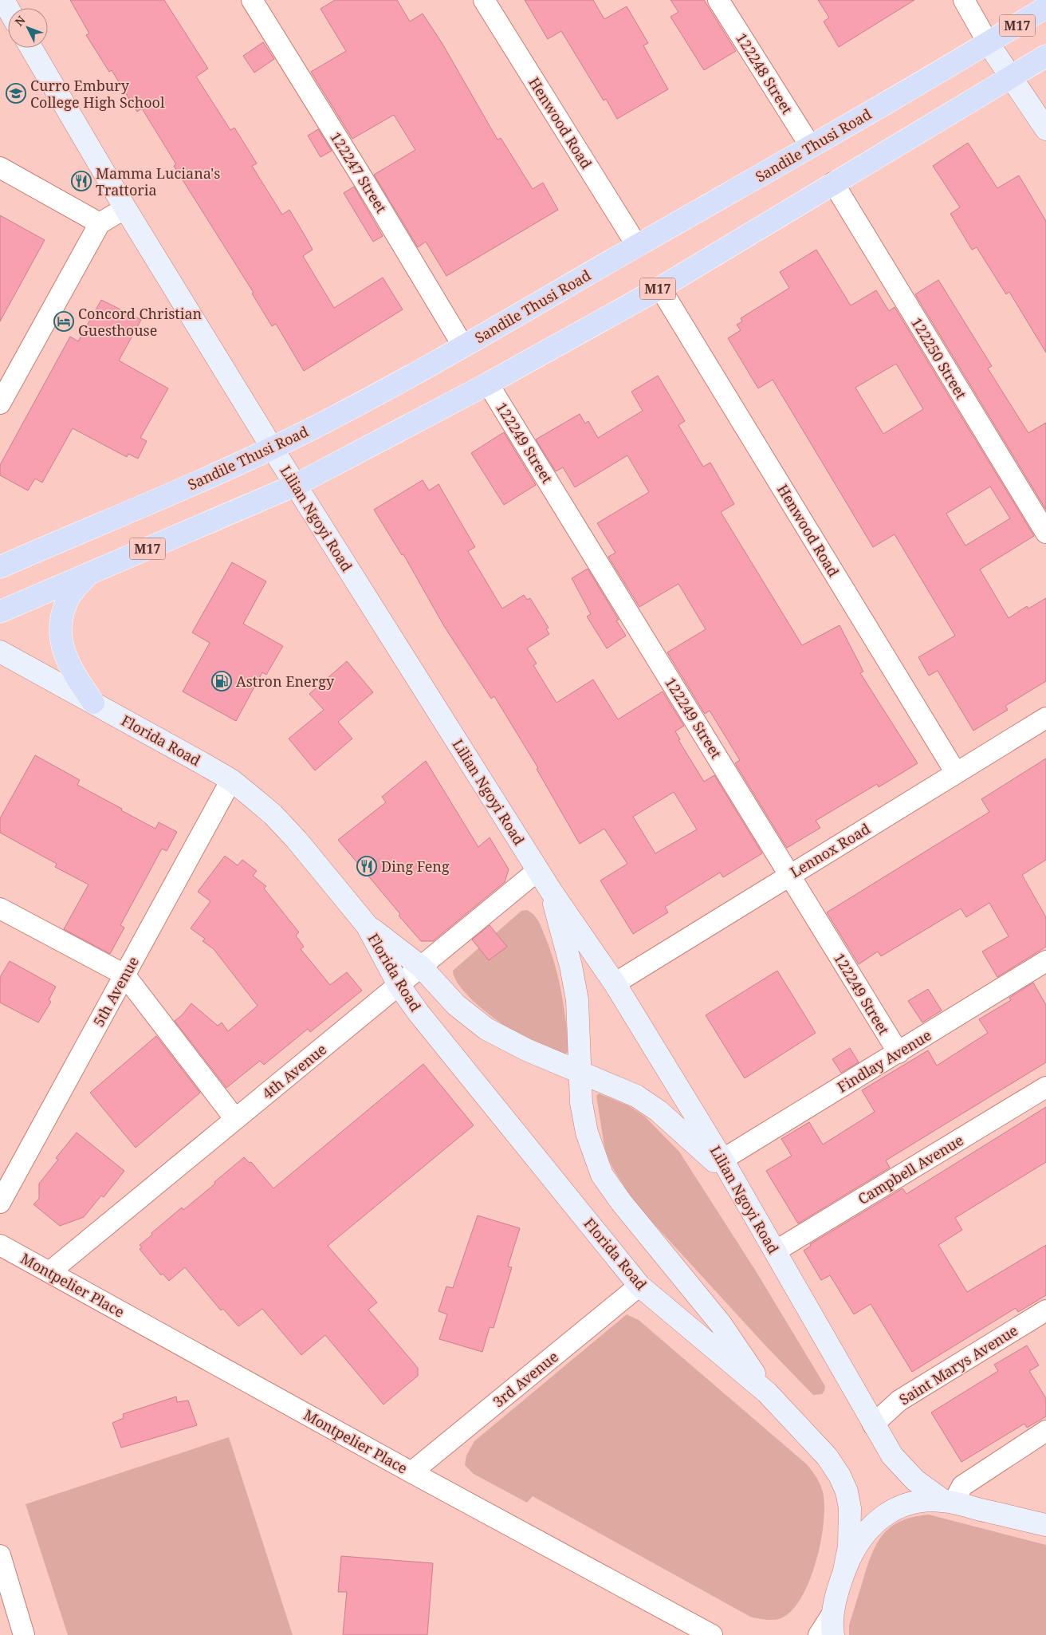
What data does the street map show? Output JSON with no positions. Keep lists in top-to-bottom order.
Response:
{
  "streets": {
    "main road": ["M17", "Sandile Thusi Road"],
    "street": [
      "122248 Street",
      "Henwood Road",
      "122247 Street",
      "122250 Street",
      "122249 Street",
      "Lilian Ngoyi Road",
      "Florida Road",
      "Lennox Road",
      "5th Avenue",
      "Findlay Avenue",
      "4th Avenue",
      "Campbell Avenue",
      "Montpelier Place",
      "Saint Marys Avenue",
      "3rd Avenue"
    ]
  },
  "crossings": [
    ["M17", "Henwood Road"],
    ["M17", "122250 Street"],
    ["M17", "122249 Street"],
    ["M17", "Lilian Ngoyi Road"],
    ["122248 Street", "Sandile Thusi Road"],
    ["Henwood Road", "Sandile Thusi Road"],
    ["Henwood Road", "Lennox Road"],
    ["Sandile Thusi Road", "122247 Street"],
    ["Sandile Thusi Road", "Lilian Ngoyi Road"],
    ["122249 Street", "Lennox Road"],
    ["122249 Street", "Findlay Avenue"],
    ["Lilian Ngoyi Road", "Florida Road"],
    ["Lilian Ngoyi Road", "Lennox Road"],
    ["Lilian Ngoyi Road", "Findlay Avenue"],
    ["Lilian Ngoyi Road", "4th Avenue"],
    ["Lilian Ngoyi Road", "Campbell Avenue"],
    ["Lilian Ngoyi Road", "Saint Marys Avenue"],
    ["Florida Road", "5th Avenue"],
    ["Florida Road", "4th Avenue"],
    ["Florida Road", "3rd Avenue"],
    ["4th Avenue", "Montpelier Place"],
    ["Montpelier Place", "3rd Avenue"]
  ],
  "places": {
    "school or university": ["Curro Embury College High School"],
    "restaurant": ["Mamma Luciana's Trattoria", "Ding Feng"],
    "hotel": ["Concord Christian Guesthouse"],
    "fuel station": ["Astron Energy"]
  },
  "north": "top left"
}
